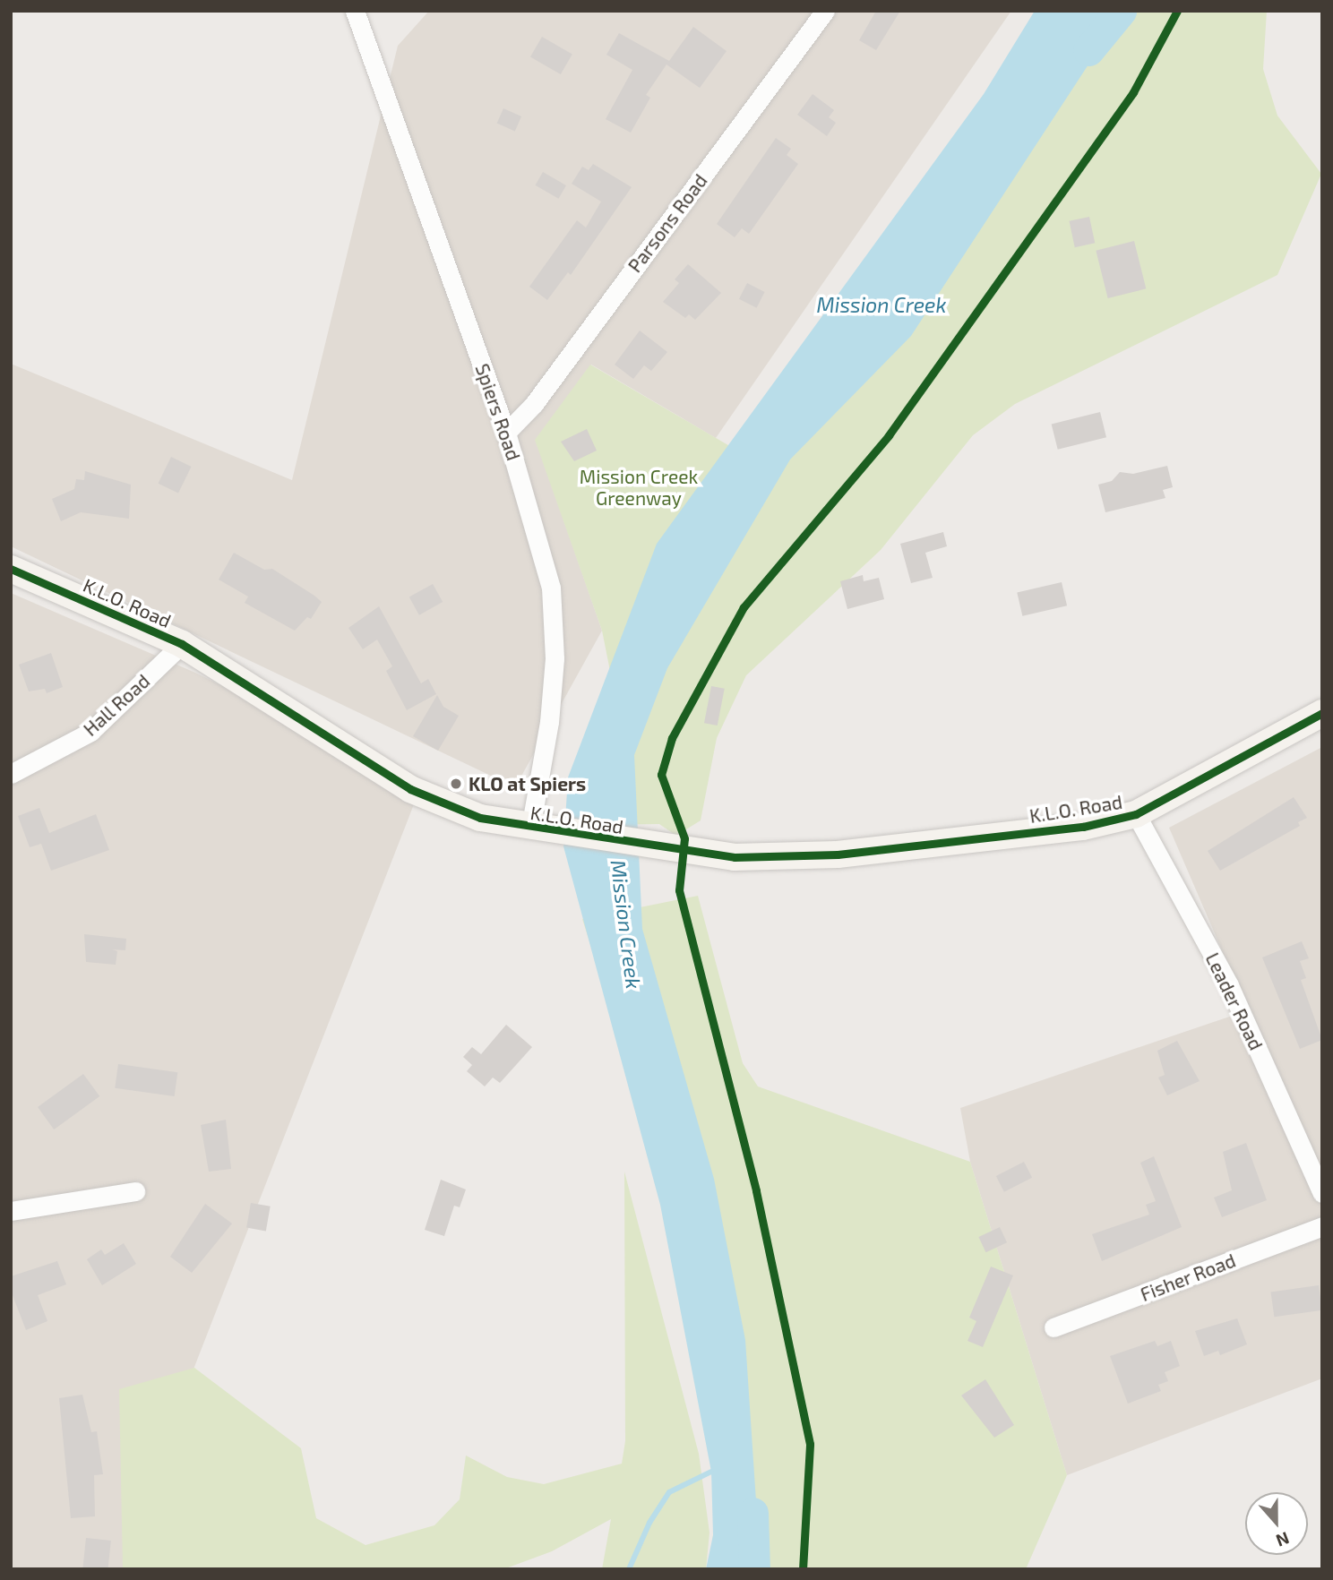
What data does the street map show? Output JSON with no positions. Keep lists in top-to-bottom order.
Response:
{
  "streets": {
    "main road": ["K.L.O. Road"],
    "street": [
      "Parsons Road",
      "Spiers Road",
      "Hall Road",
      "Leader Road",
      "Fisher Road"
    ]
  },
  "crossings": [
    ["Parsons Road", "Spiers Road"],
    ["Spiers Road", "K.L.O. Road"],
    ["K.L.O. Road", "Hall Road"],
    ["K.L.O. Road", "Leader Road"]
  ],
  "water": ["Mission Creek"],
  "parks": ["Mission Creek Greenway"],
  "places": ["KLO at Spiers"],
  "north": "bottom"
}
